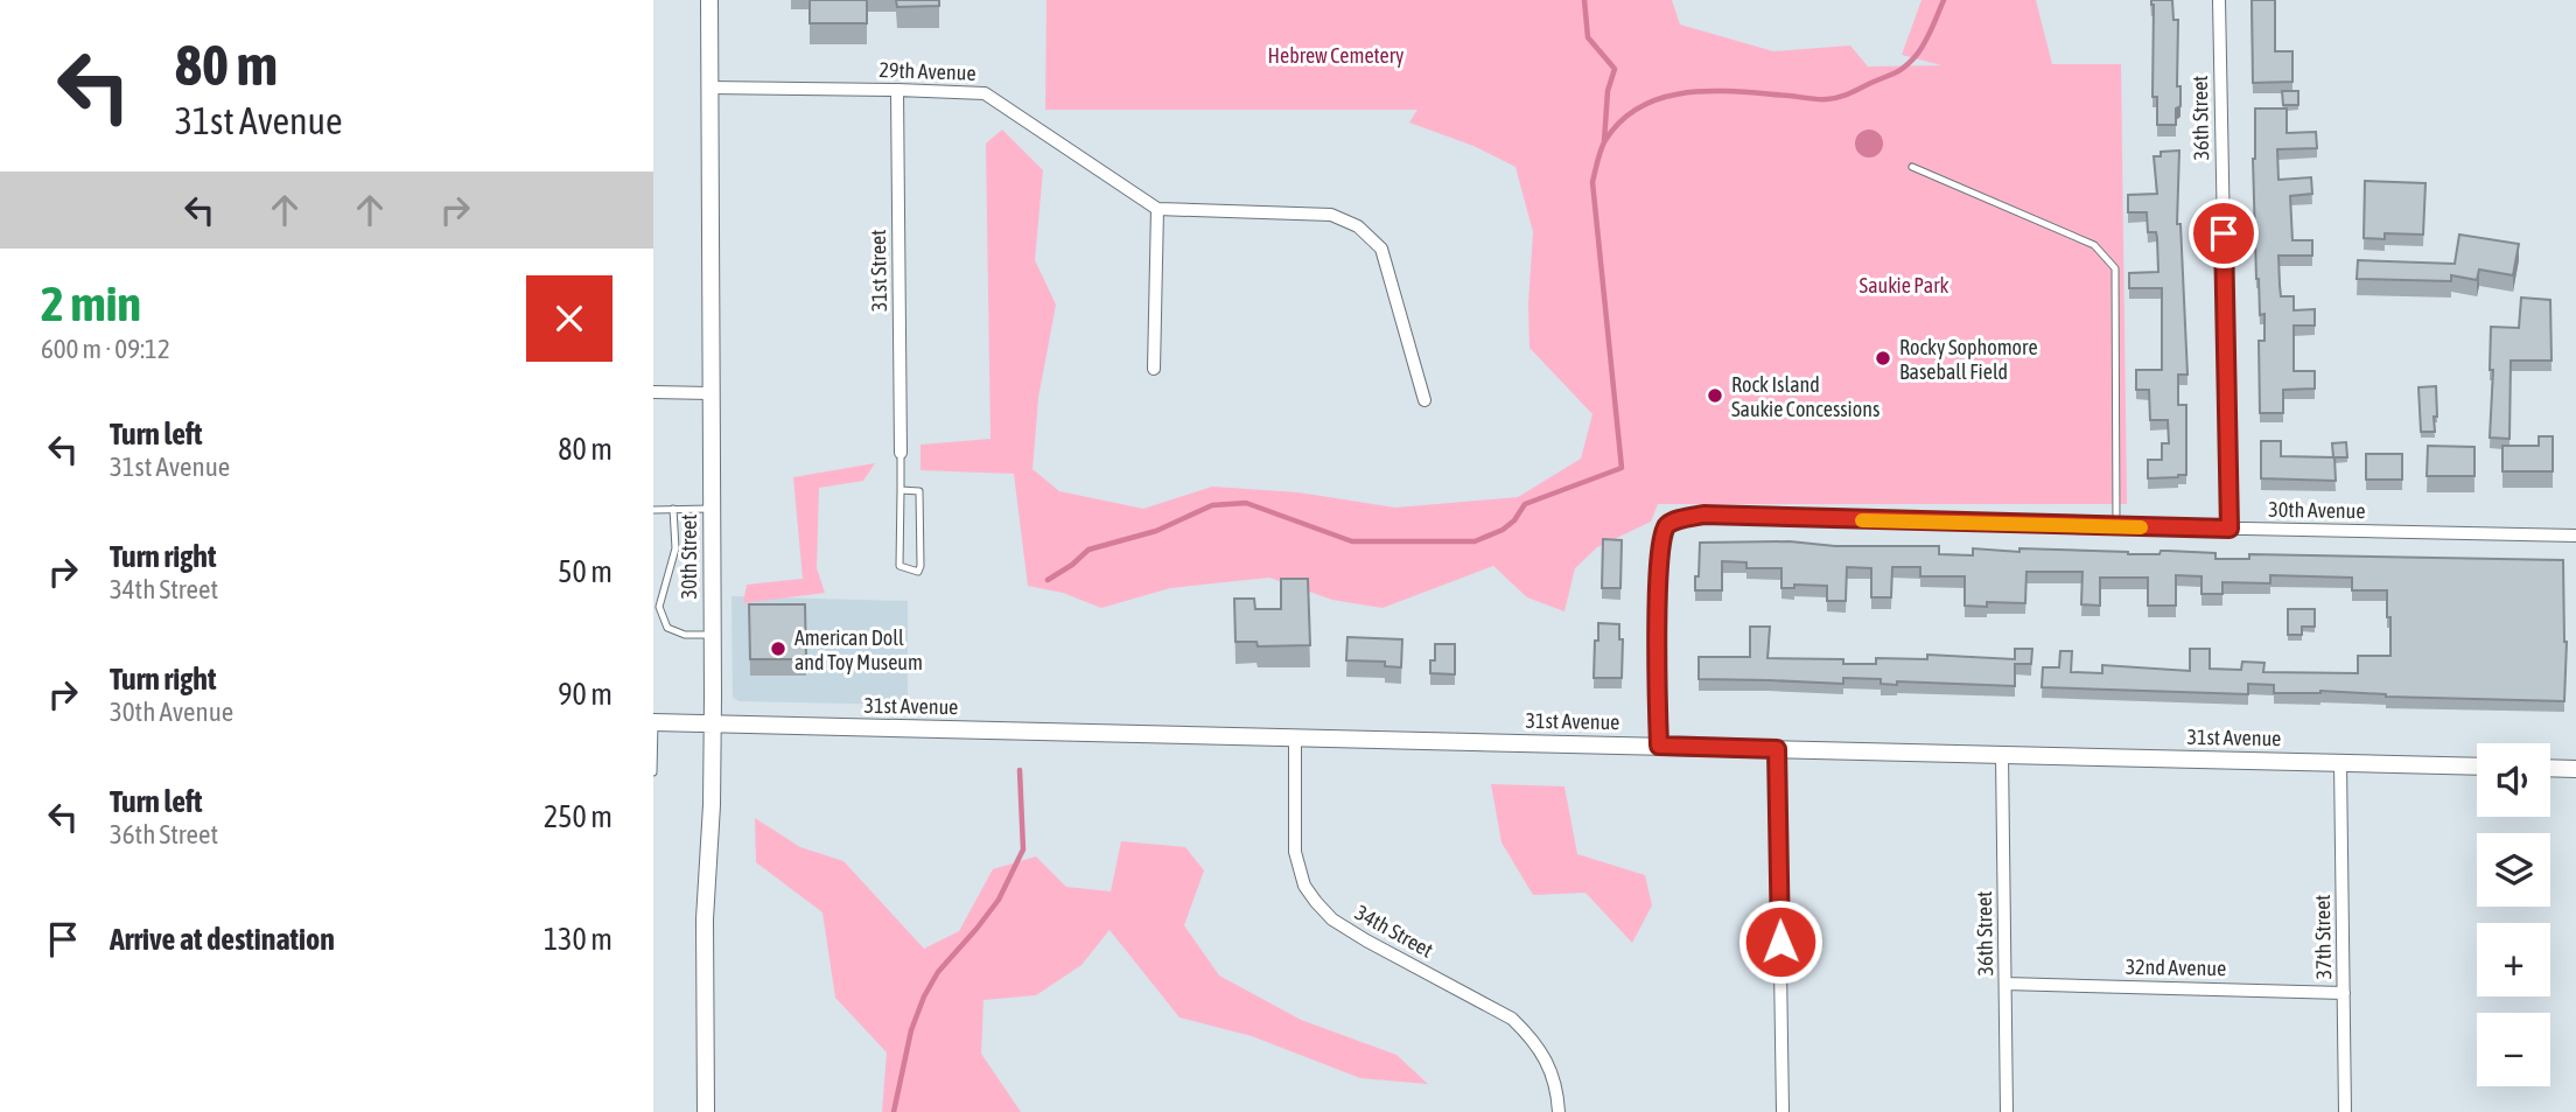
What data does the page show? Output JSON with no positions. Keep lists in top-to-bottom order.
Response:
{
  "streets": {
    "street": [
      "29th Avenue",
      "36th Street",
      "31st Street",
      "30th Avenue",
      "30th Street",
      "31st Avenue",
      "34th Street",
      "37th Street",
      "32nd Avenue"
    ]
  },
  "crossings": [
    ["29th Avenue", "31st Street"],
    ["29th Avenue", "30th Street"],
    ["36th Street", "30th Avenue"],
    ["36th Street", "31st Avenue"],
    ["36th Street", "32nd Avenue"],
    ["30th Avenue", "31st Avenue"],
    ["30th Street", "31st Avenue"],
    ["31st Avenue", "34th Street"],
    ["31st Avenue", "37th Street"],
    ["37th Street", "32nd Avenue"]
  ],
  "parks": ["Hebrew Cemetery", "Saukie Park"],
  "places": ["Rocky Sophomore Baseball Field", "Rock Island Saukie Concessions", "American Doll and Toy Museum"],
  "page": {
    "turn": ["80 m", "31st Avenue"],
    "heading": ["2 min", "600 m · 09:12"],
    "list": [
      {
        "name": "Turn left",
        "note": "31st Avenue",
        "value": "80 m"
      },
      {
        "name": "Turn right",
        "note": "34th Street",
        "value": "50 m"
      },
      {
        "name": "Turn right",
        "note": "30th Avenue",
        "value": "90 m"
      },
      {
        "name": "Turn left",
        "note": "36th Street",
        "value": "250 m"
      },
      {
        "name": "Arrive at destination",
        "value": "130 m"
      }
    ],
    "map_buttons": ["+", "−"]
  }
}
